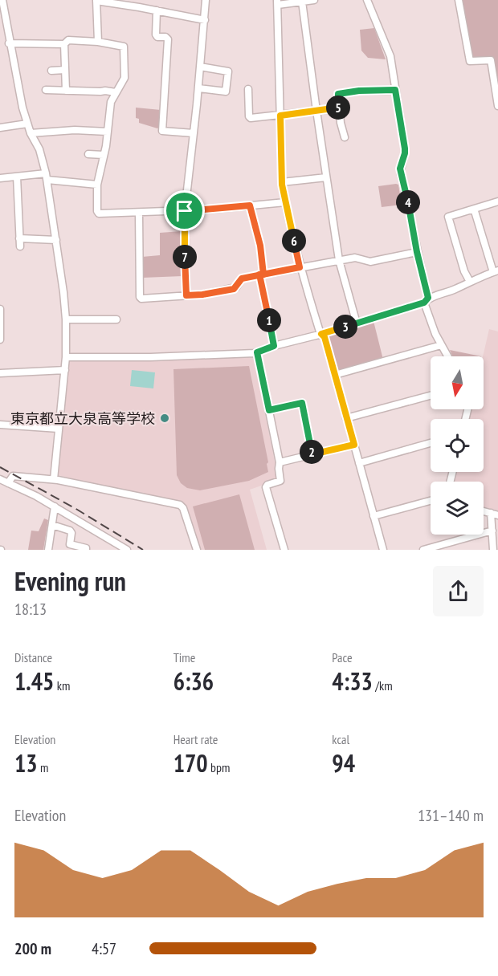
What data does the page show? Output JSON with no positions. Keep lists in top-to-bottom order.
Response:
{
  "places": ["東京都立大泉高等学校"],
  "north": "bottom",
  "page": {
    "pins": [
      "5",
      "4",
      "6",
      "7",
      "1",
      "3",
      "2"
    ],
    "heading": ["Evening run", "18:13"],
    "stats": [
      ["Distance", "1.45 km"],
      ["Time", "6:36"],
      ["Pace", "4:33 /km"],
      ["Elevation", "13 m"],
      ["Heart rate", "170 bpm"],
      ["kcal", "94"]
    ],
    "chart": ["Elevation", "131–140 m"],
    "list": [
      {
        "name": "200 m",
        "note": "4:57"
      }
    ]
  }
}
